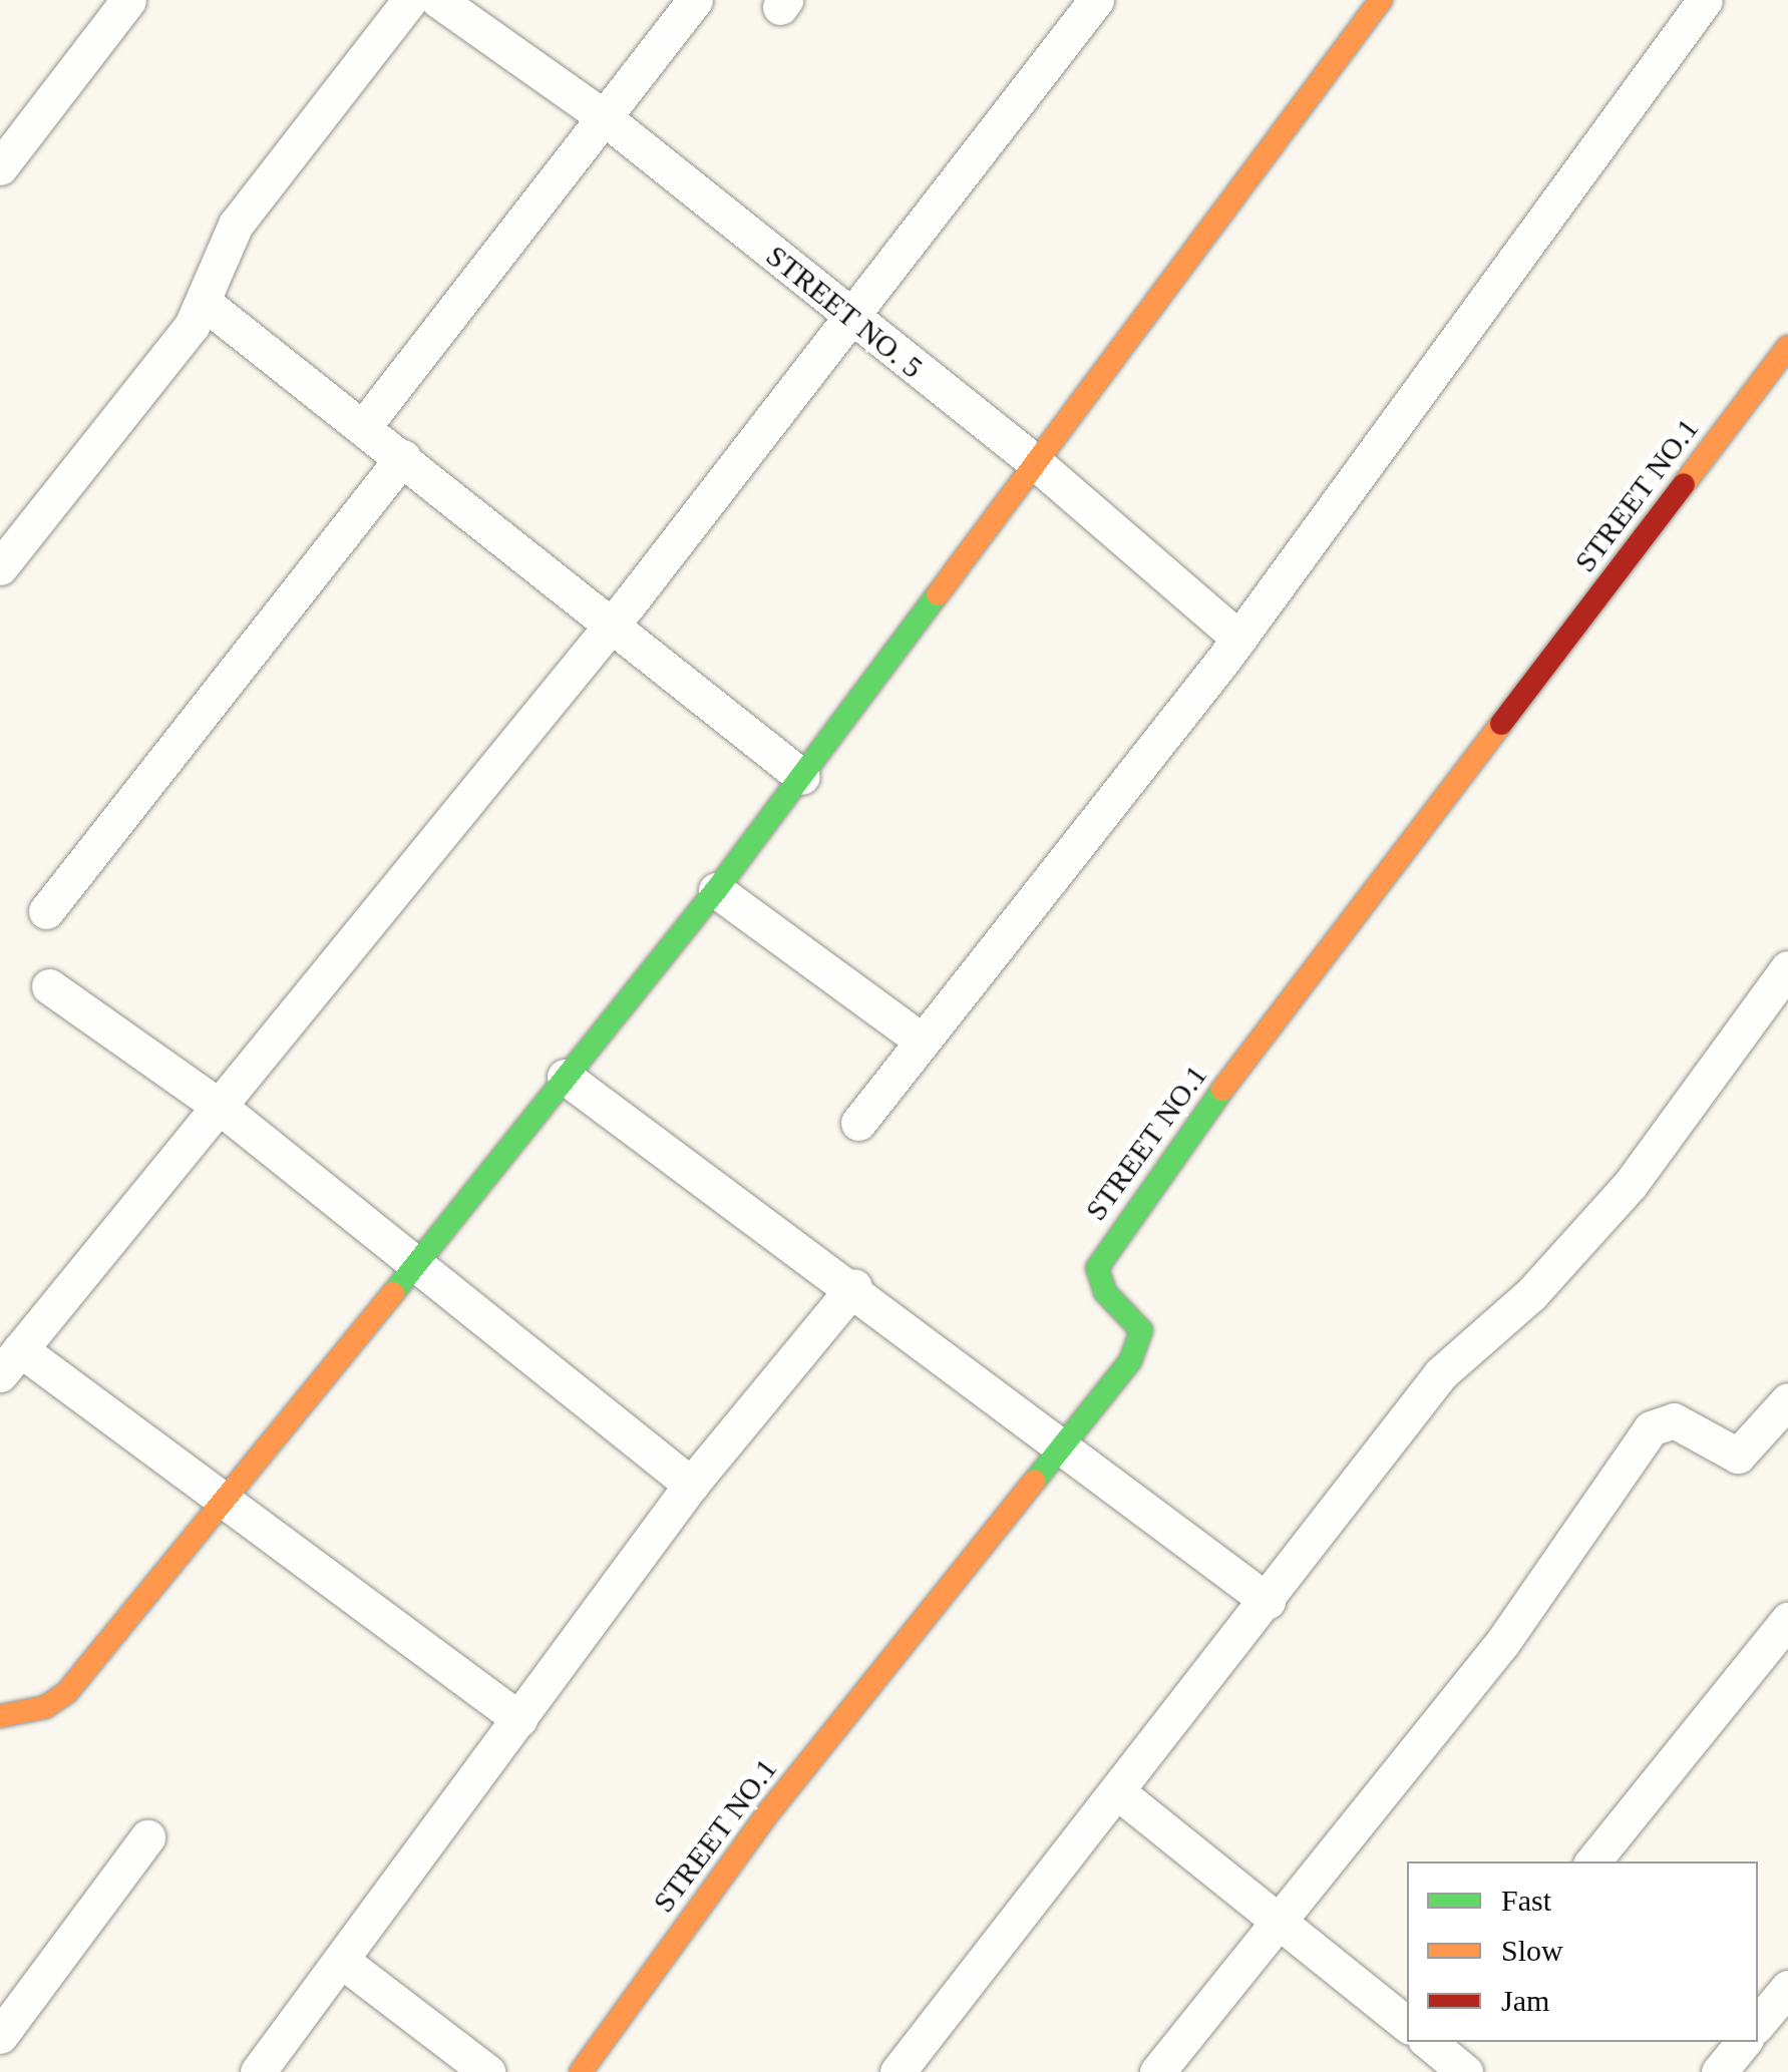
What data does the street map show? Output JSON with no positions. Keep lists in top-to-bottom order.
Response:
{
  "streets": {
    "street": ["STREET NO. 5", "STREET NO.1"]
  },
  "legend": ["Fast", "Slow", "Jam"]
}
